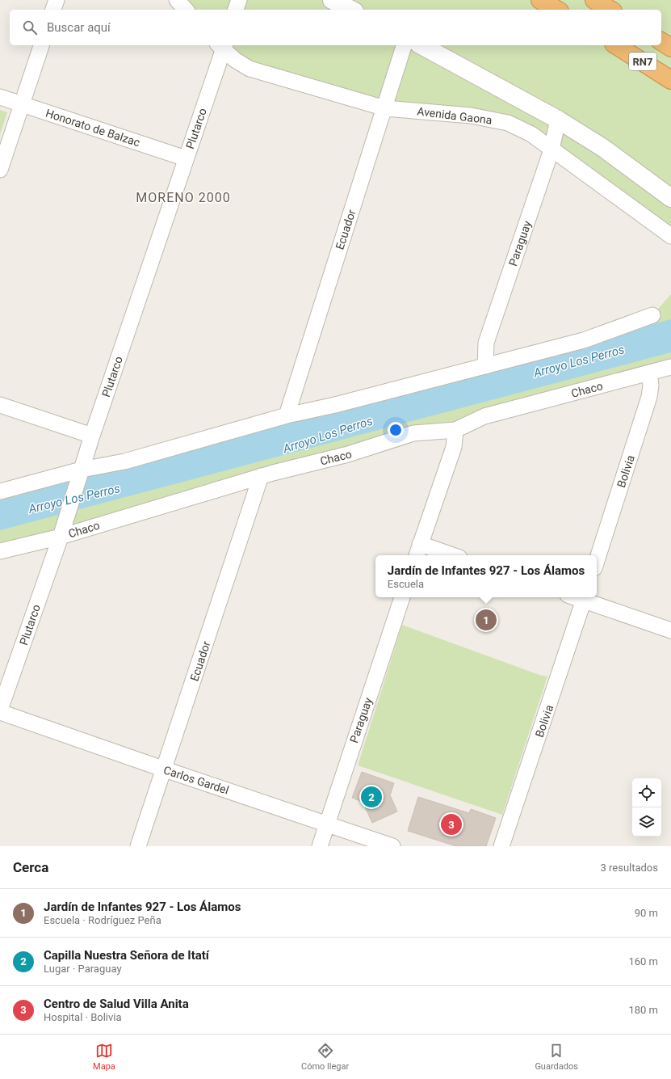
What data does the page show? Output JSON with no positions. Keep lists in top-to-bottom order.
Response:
{
  "streets": {
    "highway": ["RN7"],
    "street": [
      "Avenida Gaona",
      "Honorato de Balzac",
      "Plutarco",
      "Ecuador",
      "Paraguay",
      "Chaco",
      "Bolivia",
      "Carlos Gardel"
    ]
  },
  "crossings": [
    ["Avenida Gaona", "Plutarco"],
    ["Avenida Gaona", "Ecuador"],
    ["Avenida Gaona", "Paraguay"],
    ["Honorato de Balzac", "Plutarco"],
    ["Plutarco", "Chaco"],
    ["Plutarco", "Carlos Gardel"],
    ["Ecuador", "Chaco"],
    ["Ecuador", "Carlos Gardel"],
    ["Paraguay", "Carlos Gardel"],
    ["Chaco", "Bolivia"]
  ],
  "districts": ["MORENO 2000"],
  "water": ["Arroyo Los Perros"],
  "page": {
    "search": "Buscar aquí",
    "popup": ["Jardín de Infantes 927 - Los Álamos", "Escuela"],
    "pins": ["1", "2", "3"],
    "heading": ["Cerca", "3 resultados"],
    "list": [
      {
        "mark": "1",
        "name": "Jardín de Infantes 927 - Los Álamos",
        "note": "Escuela · Rodríguez Peña",
        "value": "90 m"
      },
      {
        "mark": "2",
        "name": "Capilla Nuestra Señora de Itatí",
        "note": "Lugar · Paraguay",
        "value": "160 m"
      },
      {
        "mark": "3",
        "name": "Centro de Salud Villa Anita",
        "note": "Hospital · Bolivia",
        "value": "180 m"
      }
    ],
    "nav": ["Mapa", "Cómo llegar", "Guardados"]
  }
}
